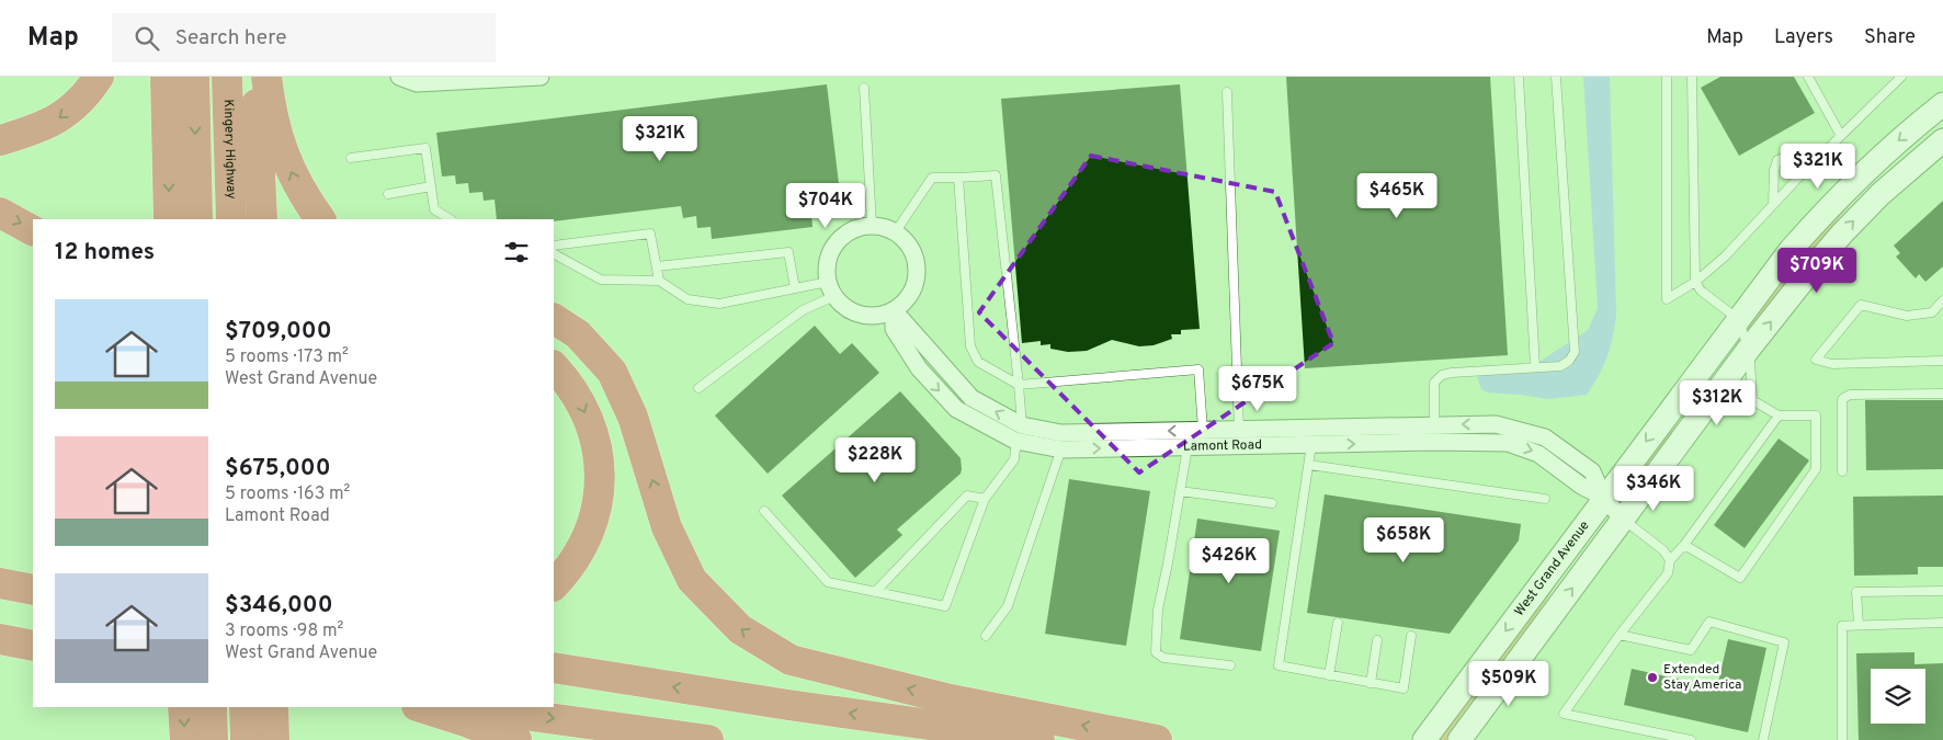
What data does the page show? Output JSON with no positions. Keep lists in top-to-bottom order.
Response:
{
  "streets": {
    "highway": ["Kingery Highway"],
    "main road": ["West Grand Avenue"],
    "street": ["Lamont Road"]
  },
  "crossings": [
    ["Lamont Road", "West Grand Avenue"]
  ],
  "places": ["Extended Stay America"],
  "page": {
    "header": "Map",
    "search": "Search here",
    "nav": ["Map", "Layers", "Share"],
    "price": [
      "$321K",
      "$321K",
      "$465K",
      "$704K",
      "$709K",
      "$675K",
      "$312K",
      "$228K",
      "$346K",
      "$658K",
      "$426K",
      "$509K"
    ],
    "heading": "12 homes",
    "list": [
      {
        "name": "$709,000",
        "note": "5 rooms · 173 m² · West Grand Avenue"
      },
      {
        "name": "$675,000",
        "note": "5 rooms · 163 m² · Lamont Road"
      },
      {
        "name": "$346,000",
        "note": "3 rooms · 98 m² · West Grand Avenue"
      }
    ]
  }
}
